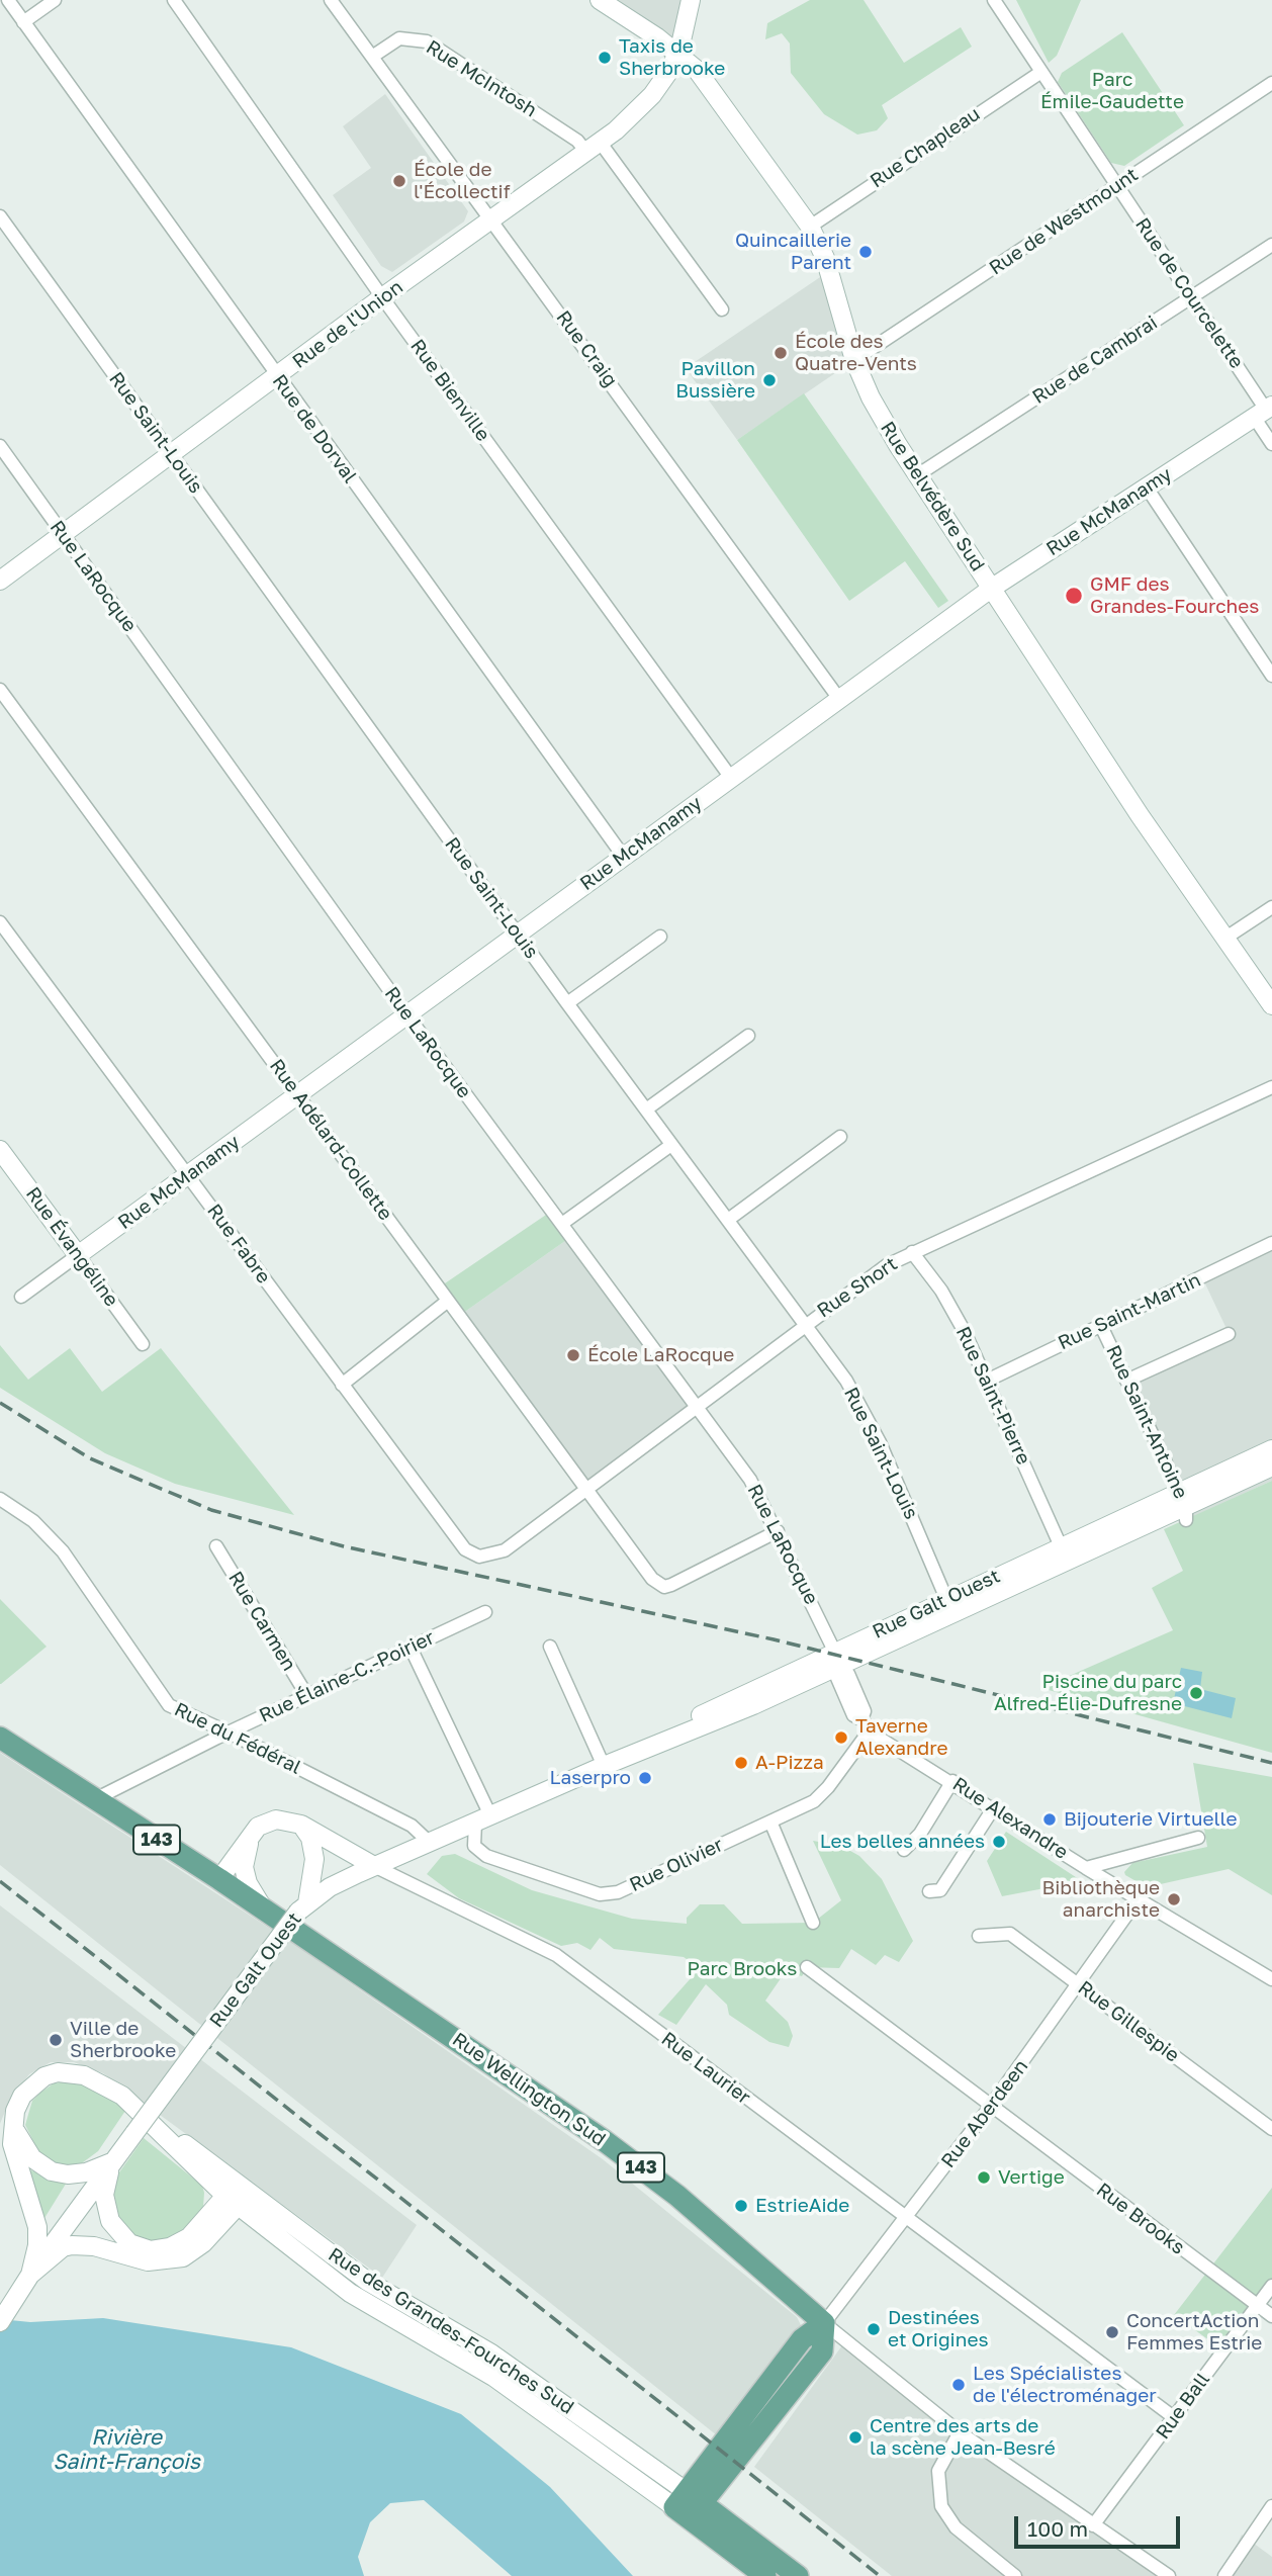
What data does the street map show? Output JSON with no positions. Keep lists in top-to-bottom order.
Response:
{
  "streets": {
    "main road": [
      "Rue de l'Union",
      "Rue Belvédère Sud",
      "Rue McManamy",
      "Rue Évangéline",
      "Rue Galt Ouest",
      "143",
      "Rue Laurier",
      "Rue Wellington Sud",
      "Rue Aberdeen",
      "Rue des Grandes-Fourches Sud"
    ],
    "street": [
      "Rue McIntosh",
      "Rue Chapleau",
      "Rue de Westmount",
      "Rue de Courcelette",
      "Rue Craig",
      "Rue de Cambrai",
      "Rue Bienville",
      "Rue de Dorval",
      "Rue Saint-Louis",
      "Rue LaRocque",
      "Rue Adélard-Collette",
      "Rue Fabre",
      "Rue Short",
      "Rue Saint-Martin",
      "Rue Saint-Pierre",
      "Rue Saint-Antoine",
      "Rue Carmen",
      "Rue Élaine-C.-Poirier",
      "Rue du Fédéral",
      "Rue Alexandre",
      "Rue Olivier",
      "Rue Gillespie",
      "Rue Brooks",
      "Rue Ball"
    ]
  },
  "crossings": [
    ["Rue McIntosh", "Rue de l'Union"],
    ["Rue McIntosh", "Rue Craig"],
    ["Rue Chapleau", "Rue de Courcelette"],
    ["Rue Chapleau", "Rue Belvédère Sud"],
    ["Rue de Westmount", "Rue de Courcelette"],
    ["Rue de Westmount", "Rue Belvédère Sud"],
    ["Rue de Courcelette", "Rue de Cambrai"],
    ["Rue de Courcelette", "Rue McManamy"],
    ["Rue de l'Union", "Rue Craig"],
    ["Rue de l'Union", "Rue Bienville"],
    ["Rue de l'Union", "Rue de Dorval"],
    ["Rue de l'Union", "Rue Saint-Louis"],
    ["Rue de l'Union", "Rue Belvédère Sud"],
    ["Rue de l'Union", "Rue LaRocque"],
    ["Rue Craig", "Rue McManamy"],
    ["Rue de Cambrai", "Rue Belvédère Sud"],
    ["Rue Bienville", "Rue McManamy"],
    ["Rue de Dorval", "Rue McManamy"],
    ["Rue Saint-Louis", "Rue McManamy"],
    ["Rue Saint-Louis", "Rue Short"],
    ["Rue Saint-Louis", "Rue Galt Ouest"],
    ["Rue Belvédère Sud", "Rue McManamy"],
    ["Rue McManamy", "Rue LaRocque"],
    ["Rue McManamy", "Rue Adélard-Collette"],
    ["Rue McManamy", "Rue Fabre"],
    ["Rue McManamy", "Rue Évangéline"],
    ["Rue LaRocque", "Rue Adélard-Collette"],
    ["Rue LaRocque", "Rue Short"],
    ["Rue LaRocque", "Rue Galt Ouest"],
    ["Rue LaRocque", "Rue Alexandre"],
    ["Rue Adélard-Collette", "Rue Short"],
    ["Rue Fabre", "Rue Short"],
    ["Rue Short", "Rue Saint-Pierre"],
    ["Rue Saint-Martin", "Rue Saint-Pierre"],
    ["Rue Saint-Martin", "Rue Saint-Antoine"],
    ["Rue Saint-Pierre", "Rue Galt Ouest"],
    ["Rue Saint-Antoine", "Rue Galt Ouest"],
    ["Rue Galt Ouest", "Rue du Fédéral"],
    ["Rue Galt Ouest", "Rue Alexandre"],
    ["Rue Galt Ouest", "Rue Olivier"],
    ["Rue Galt Ouest", "Rue Laurier"],
    ["Rue Carmen", "Rue Élaine-C.-Poirier"],
    ["Rue Élaine-C.-Poirier", "Rue du Fédéral"],
    ["Rue Élaine-C.-Poirier", "Rue Wellington Sud"],
    ["Rue Alexandre", "Rue Olivier"],
    ["Rue Alexandre", "Rue Aberdeen"],
    ["Rue Gillespie", "Rue Aberdeen"],
    ["Rue Laurier", "Rue Aberdeen"],
    ["Rue Laurier", "Rue Ball"],
    ["Rue Wellington Sud", "Rue Aberdeen"],
    ["Rue Wellington Sud", "Rue Ball"],
    ["Rue Aberdeen", "Rue Brooks"],
    ["Rue Aberdeen", "Rue des Grandes-Fourches Sud"],
    ["Rue Brooks", "Rue Ball"]
  ],
  "water": ["Rivière Saint-François"],
  "parks": ["Parc Émile-Gaudette", "Parc Brooks"],
  "places": [
    "Taxis de Sherbrooke",
    "École de l'Écollectif",
    "Quincaillerie Parent",
    "École des Quatre-Vents",
    "Pavillon Bussière",
    "GMF des Grandes-Fourches",
    "École LaRocque",
    "Piscine du parc Alfred-Élie-Dufresne",
    "Taverne Alexandre",
    "A-Pizza",
    "Laserpro",
    "Bijouterie Virtuelle",
    "Les belles années",
    "Bibliothèque anarchiste",
    "Ville de Sherbrooke",
    "Vertige",
    "EstrieAide",
    "Destinées et Origines",
    "ConcertAction Femmes Estrie",
    "Les Spécialistes de l'électroménager",
    "Centre des arts de la scène Jean-Besré"
  ],
  "scale_bar": "100 m"
}
